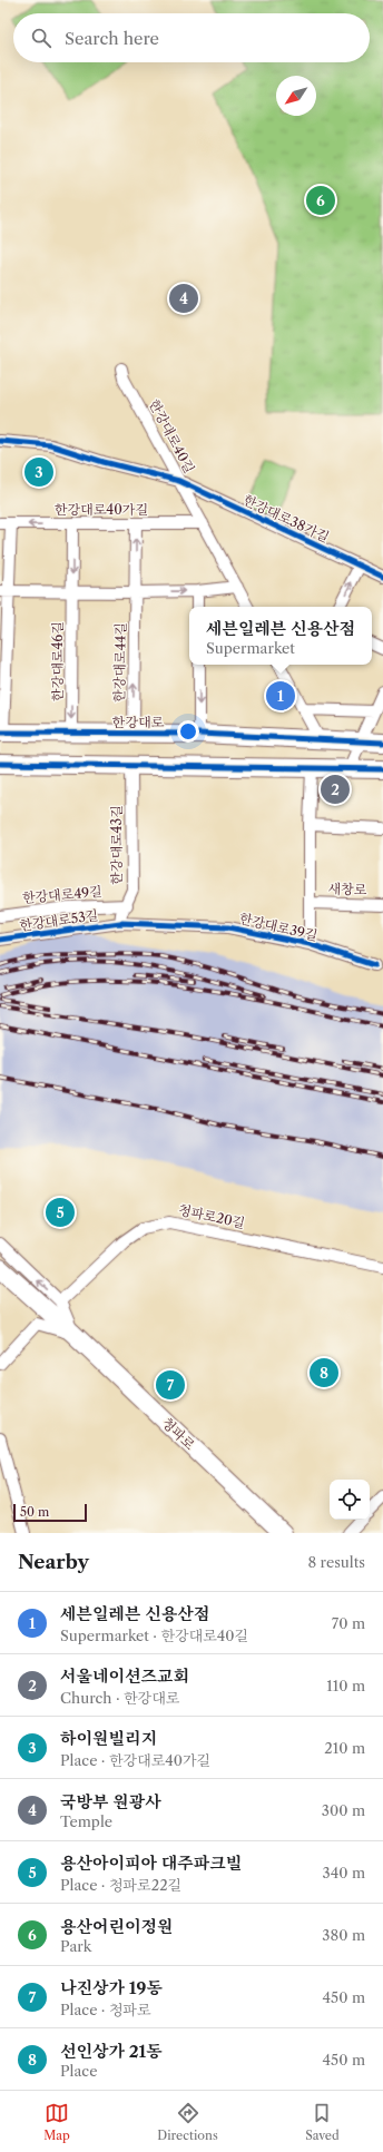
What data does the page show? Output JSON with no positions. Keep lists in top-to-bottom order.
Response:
{
  "streets": {
    "main road": ["한강대로", "청파로"],
    "street": [
      "한강대로40길",
      "한강대로40가길",
      "한강대로38가길",
      "한강대로46길",
      "한강대로44길",
      "한강대로43길",
      "새창로",
      "한강대로49길",
      "한강대로53길",
      "한강대로39길",
      "청파로20길"
    ]
  },
  "crossings": [
    ["한강대로40길", "한강대로40가길"],
    ["한강대로40길", "한강대로38가길"],
    ["한강대로40가길", "한강대로46길"],
    ["한강대로40가길", "한강대로44길"],
    ["한강대로46길", "한강대로"],
    ["한강대로44길", "한강대로"],
    ["한강대로43길", "한강대로49길"],
    ["한강대로43길", "한강대로53길"],
    ["한강대로43길", "한강대로39길"],
    ["새창로", "한강대로39길"],
    ["한강대로53길", "한강대로39길"]
  ],
  "scale_bar": "50 m",
  "north": "bottom left",
  "page": {
    "search": "Search here",
    "pins": [
      "6",
      "4",
      "3",
      "1",
      "2",
      "5",
      "8",
      "7"
    ],
    "popup": ["세븐일레븐 신용산점", "Supermarket"],
    "scale": "50 m",
    "heading": ["Nearby", "8 results"],
    "list": [
      {
        "mark": "1",
        "name": "세븐일레븐 신용산점",
        "note": "Supermarket · 한강대로40길",
        "value": "70 m"
      },
      {
        "mark": "2",
        "name": "서울네이션즈교회",
        "note": "Church · 한강대로",
        "value": "110 m"
      },
      {
        "mark": "3",
        "name": "하이원빌리지",
        "note": "Place · 한강대로40가길",
        "value": "210 m"
      },
      {
        "mark": "4",
        "name": "국방부 원광사",
        "note": "Temple",
        "value": "300 m"
      },
      {
        "mark": "5",
        "name": "용산아이피아 대주파크빌",
        "note": "Place · 청파로22길",
        "value": "340 m"
      },
      {
        "mark": "6",
        "name": "용산어린이정원",
        "note": "Park",
        "value": "380 m"
      },
      {
        "mark": "7",
        "name": "나진상가 19동",
        "note": "Place · 청파로",
        "value": "450 m"
      },
      {
        "mark": "8",
        "name": "선인상가 21동",
        "note": "Place",
        "value": "450 m"
      }
    ],
    "nav": ["Map", "Directions", "Saved"]
  }
}
